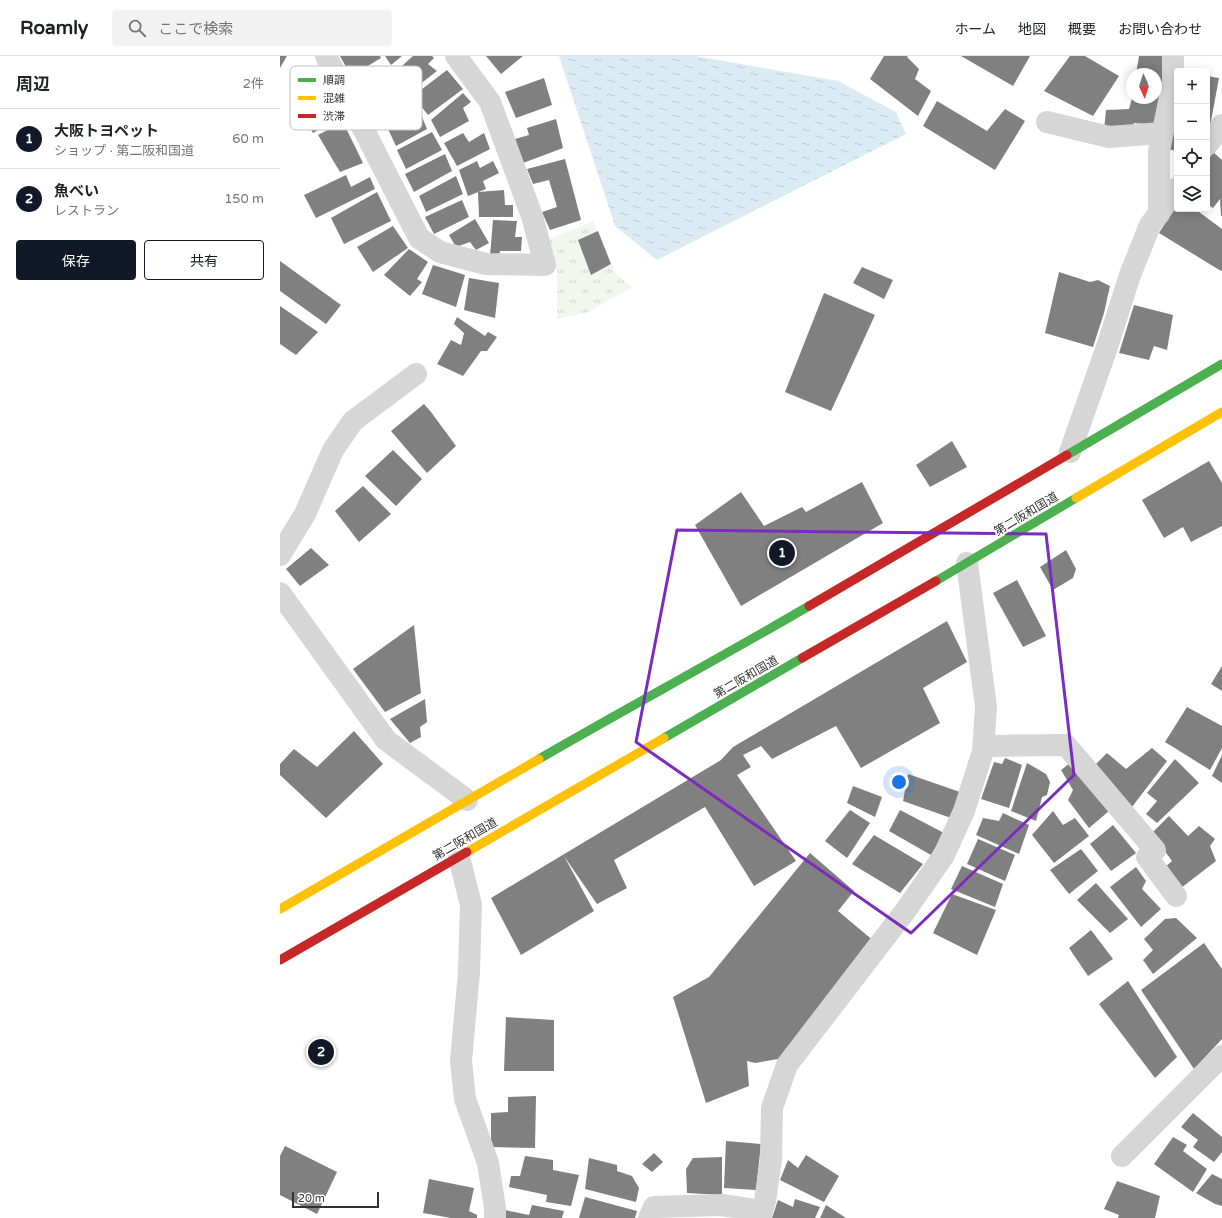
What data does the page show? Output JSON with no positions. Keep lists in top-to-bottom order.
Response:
{
  "streets": {
    "highway": ["第二阪和国道"]
  },
  "legend": ["順調", "混雑", "渋滞"],
  "scale_bar": "20 m",
  "north": "bottom",
  "page": {
    "header": "Roamly",
    "search": "ここで検索",
    "nav": [
      "ホーム",
      "地図",
      "概要",
      "お問い合わせ"
    ],
    "heading": ["周辺", "2件"],
    "map_buttons": ["+", "−"],
    "list": [
      {
        "mark": "1",
        "name": "大阪トヨペット",
        "note": "ショップ · 第二阪和国道",
        "value": "60 m"
      },
      {
        "mark": "2",
        "name": "魚べい",
        "note": "レストラン",
        "value": "150 m"
      }
    ],
    "buttons": ["保存", "共有"],
    "pins": ["1", "2"],
    "scale": "20 m"
  }
}
